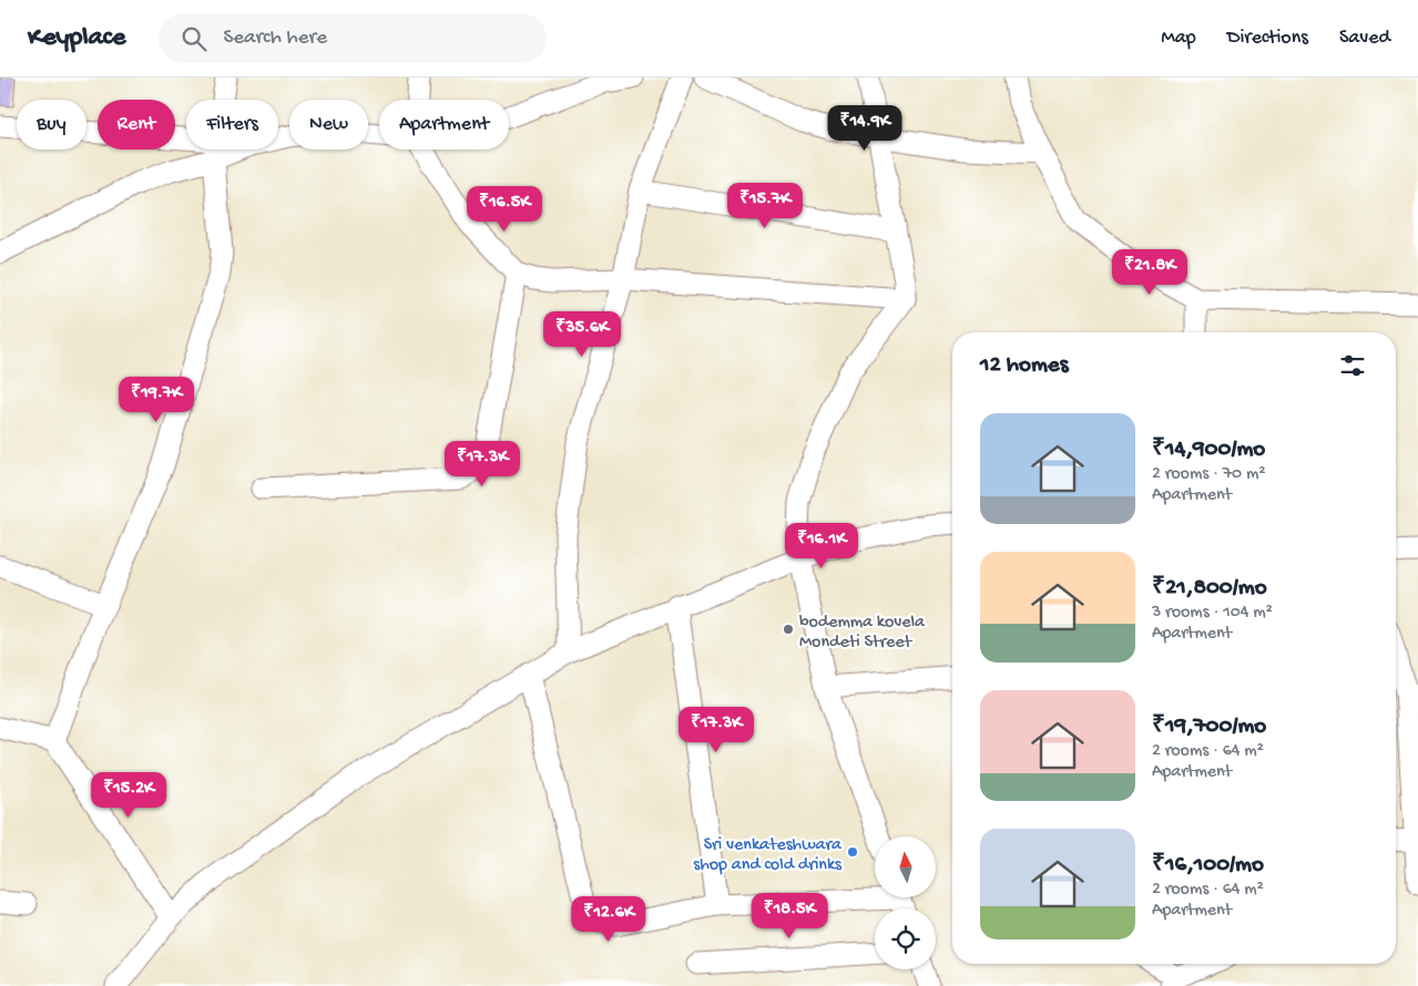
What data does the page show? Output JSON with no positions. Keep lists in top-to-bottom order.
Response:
{
  "places": ["bodemma kovela Mondeti Street", "Sri venkateshwara shop and cold drinks"],
  "north": "top",
  "page": {
    "header": "Keyplace",
    "search": "Search here",
    "nav": ["Map", "Directions", "Saved"],
    "chip": [
      "Buy",
      "Rent",
      "Filters",
      "New",
      "Apartment"
    ],
    "price": [
      "₹14.9K",
      "₹15.7K",
      "₹16.5K",
      "₹21.8K",
      "₹35.6K",
      "₹19.7K",
      "₹17.3K",
      "₹16.1K",
      "₹17.3K",
      "₹15.2K",
      "₹18.5K",
      "₹12.6K"
    ],
    "heading": "12 homes",
    "list": [
      {
        "name": "₹14,900/mo",
        "note": "2 rooms · 70 m² · Apartment"
      },
      {
        "name": "₹21,800/mo",
        "note": "3 rooms · 104 m² · Apartment"
      },
      {
        "name": "₹19,700/mo",
        "note": "2 rooms · 64 m² · Apartment"
      },
      {
        "name": "₹16,100/mo",
        "note": "2 rooms · 64 m² · Apartment"
      }
    ]
  }
}
